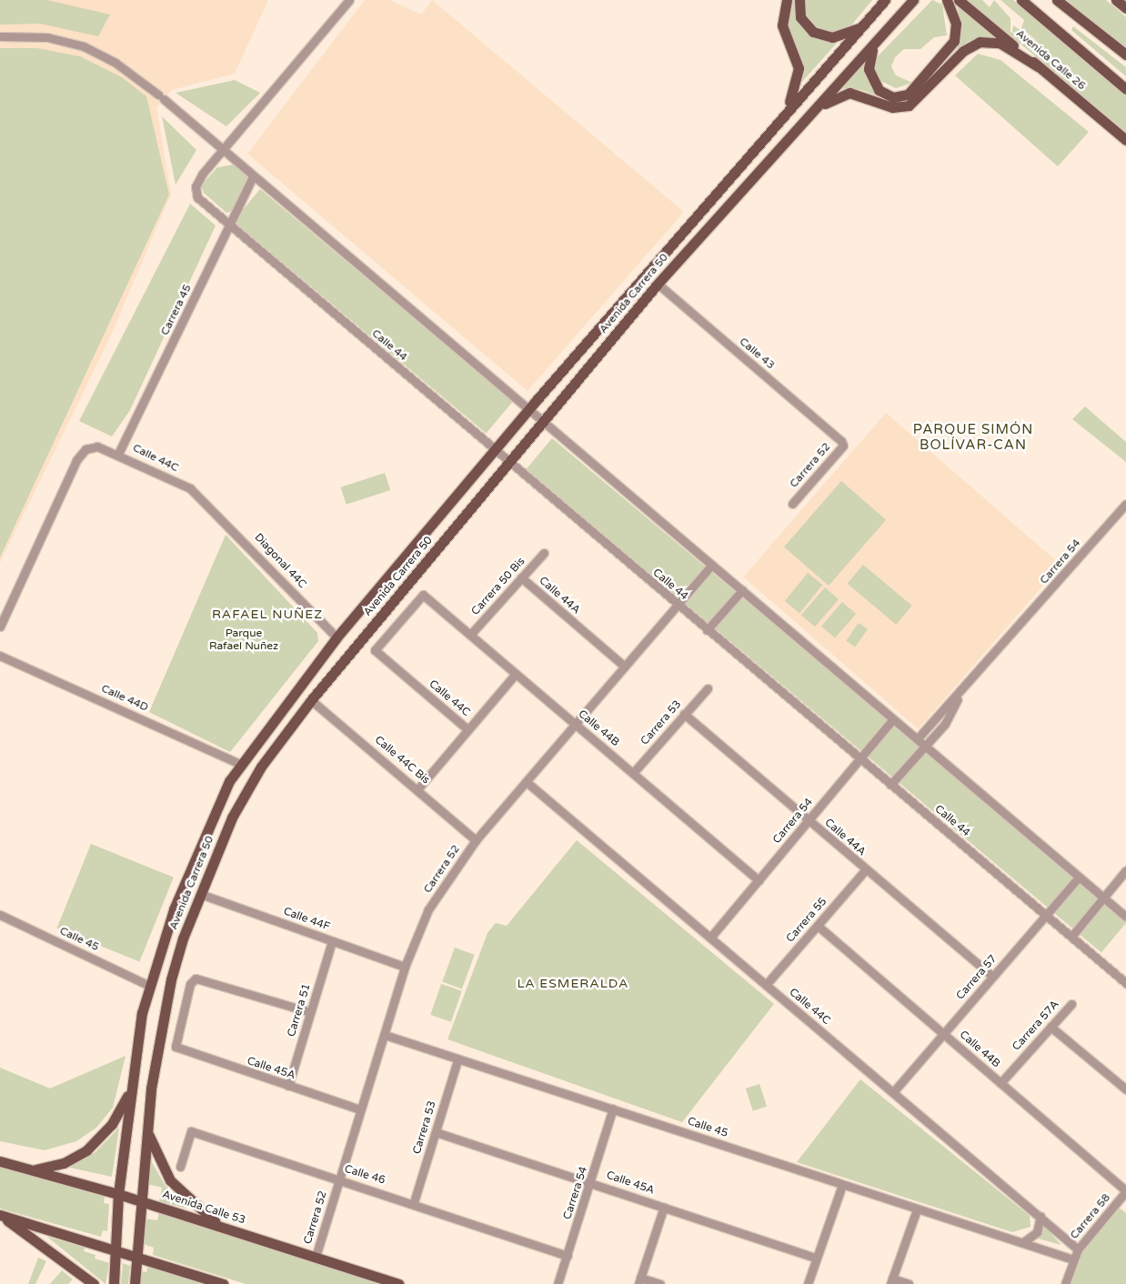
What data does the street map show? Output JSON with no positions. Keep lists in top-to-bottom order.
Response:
{
  "streets": {
    "main road": ["Avenida Calle 26", "Avenida Carrera 50", "Avenida Calle 53"],
    "street": [
      "Carrera 45",
      "Calle 44",
      "Calle 43",
      "Calle 44C",
      "Carrera 52",
      "Diagonal 44C",
      "Carrera 54",
      "Carrera 50 Bis",
      "Calle 44A",
      "Calle 44D",
      "Carrera 53",
      "Calle 44B",
      "Calle 44C Bis",
      "Calle 44F",
      "Carrera 55",
      "Calle 45",
      "Carrera 57",
      "Carrera 51",
      "Carrera 57A",
      "Calle 45A",
      "Calle 46",
      "Carrera 58"
    ]
  },
  "crossings": [
    ["Avenida Carrera 50", "Calle 44"],
    ["Avenida Carrera 50", "Calle 43"],
    ["Avenida Carrera 50", "Diagonal 44C"],
    ["Avenida Carrera 50", "Calle 44D"],
    ["Avenida Carrera 50", "Calle 44C Bis"],
    ["Avenida Carrera 50", "Calle 44F"],
    ["Avenida Carrera 50", "Calle 45"],
    ["Avenida Carrera 50", "Avenida Calle 53"],
    ["Carrera 45", "Calle 44"],
    ["Carrera 45", "Calle 44C"],
    ["Calle 44", "Carrera 52"],
    ["Calle 44", "Carrera 54"],
    ["Calle 44", "Carrera 57"],
    ["Calle 43", "Carrera 52"],
    ["Calle 44C", "Carrera 52"],
    ["Calle 44C", "Diagonal 44C"],
    ["Calle 44C", "Carrera 54"],
    ["Calle 44C", "Calle 44B"],
    ["Calle 44C", "Carrera 55"],
    ["Calle 44C", "Carrera 57"],
    ["Calle 44C", "Carrera 58"],
    ["Carrera 52", "Calle 44A"],
    ["Carrera 52", "Calle 44B"],
    ["Carrera 52", "Calle 44C Bis"],
    ["Carrera 52", "Calle 44F"],
    ["Carrera 52", "Calle 45"],
    ["Carrera 52", "Calle 45A"],
    ["Carrera 52", "Calle 46"],
    ["Carrera 52", "Avenida Calle 53"],
    ["Carrera 54", "Calle 44A"],
    ["Carrera 54", "Calle 44B"],
    ["Carrera 54", "Calle 45"],
    ["Carrera 54", "Calle 45A"],
    ["Carrera 54", "Calle 46"],
    ["Carrera 50 Bis", "Calle 44A"],
    ["Carrera 50 Bis", "Calle 44B"],
    ["Calle 44A", "Carrera 53"],
    ["Calle 44A", "Carrera 55"],
    ["Calle 44A", "Carrera 57"],
    ["Carrera 53", "Calle 44B"],
    ["Carrera 53", "Calle 45"],
    ["Carrera 53", "Calle 45A"],
    ["Carrera 53", "Calle 46"],
    ["Calle 44B", "Carrera 55"],
    ["Calle 44B", "Carrera 57"],
    ["Calle 44B", "Carrera 57A"],
    ["Calle 44B", "Carrera 58"],
    ["Calle 44F", "Carrera 51"],
    ["Calle 45", "Carrera 58"],
    ["Carrera 51", "Calle 45A"]
  ],
  "districts": ["PARQUE SIMÓN BOLÍVAR-CAN", "RAFAEL NUÑEZ", "LA ESMERALDA"],
  "parks": ["Parque Rafael Nuñez"]
}
